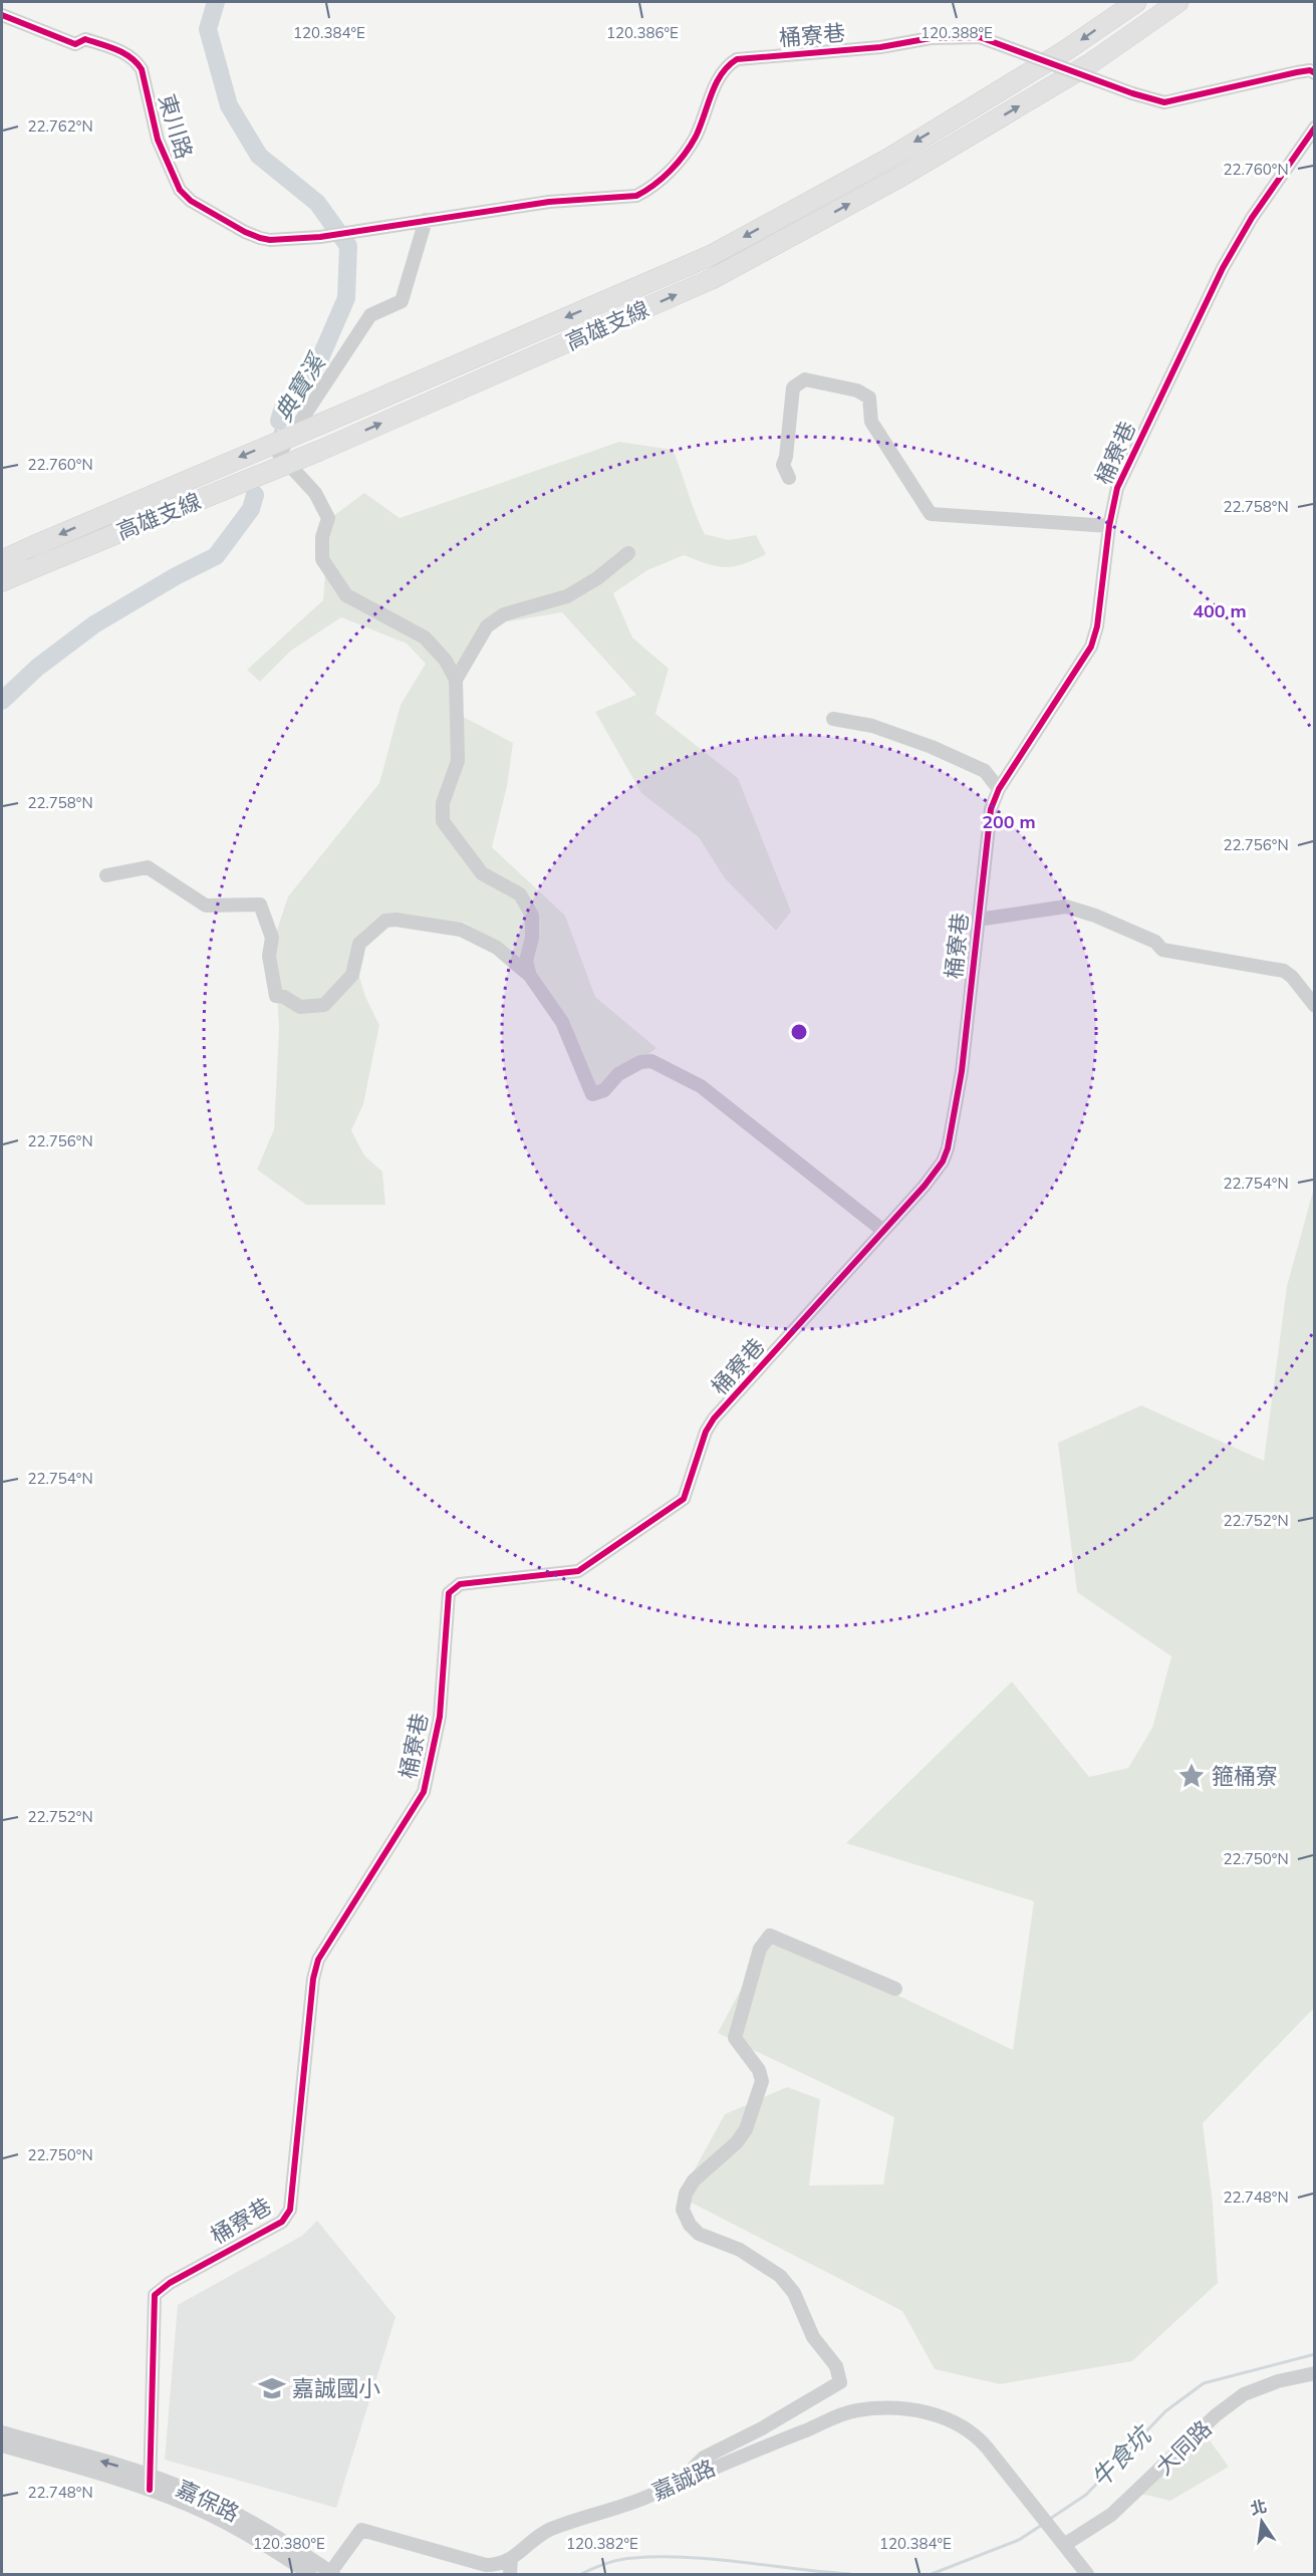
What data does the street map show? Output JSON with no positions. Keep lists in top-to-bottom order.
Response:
{
  "streets": {
    "highway": ["高雄支線"],
    "street": [
      "桶寮巷",
      "東川路",
      "大同路",
      "嘉誠路",
      "嘉保路"
    ]
  },
  "crossings": [
    ["桶寮巷", "東川路"],
    ["桶寮巷", "嘉保路"],
    ["大同路", "嘉誠路"],
    ["嘉誠路", "嘉保路"]
  ],
  "water": ["典寶溪", "牛食坑"],
  "places": {
    "place": ["箍桶寮"],
    "school or university": ["嘉誠國小"]
  },
  "north": "top",
  "coordinates": [
    "120.384°E",
    "120.386°E",
    "120.388°E",
    "22.762°N",
    "22.760°N",
    "22.758°N",
    "22.756°N",
    "22.754°N",
    "22.752°N",
    "22.750°N",
    "22.748°N",
    "120.380°E",
    "120.382°E"
  ],
  "rings": ["400 m", "200 m"]
}
